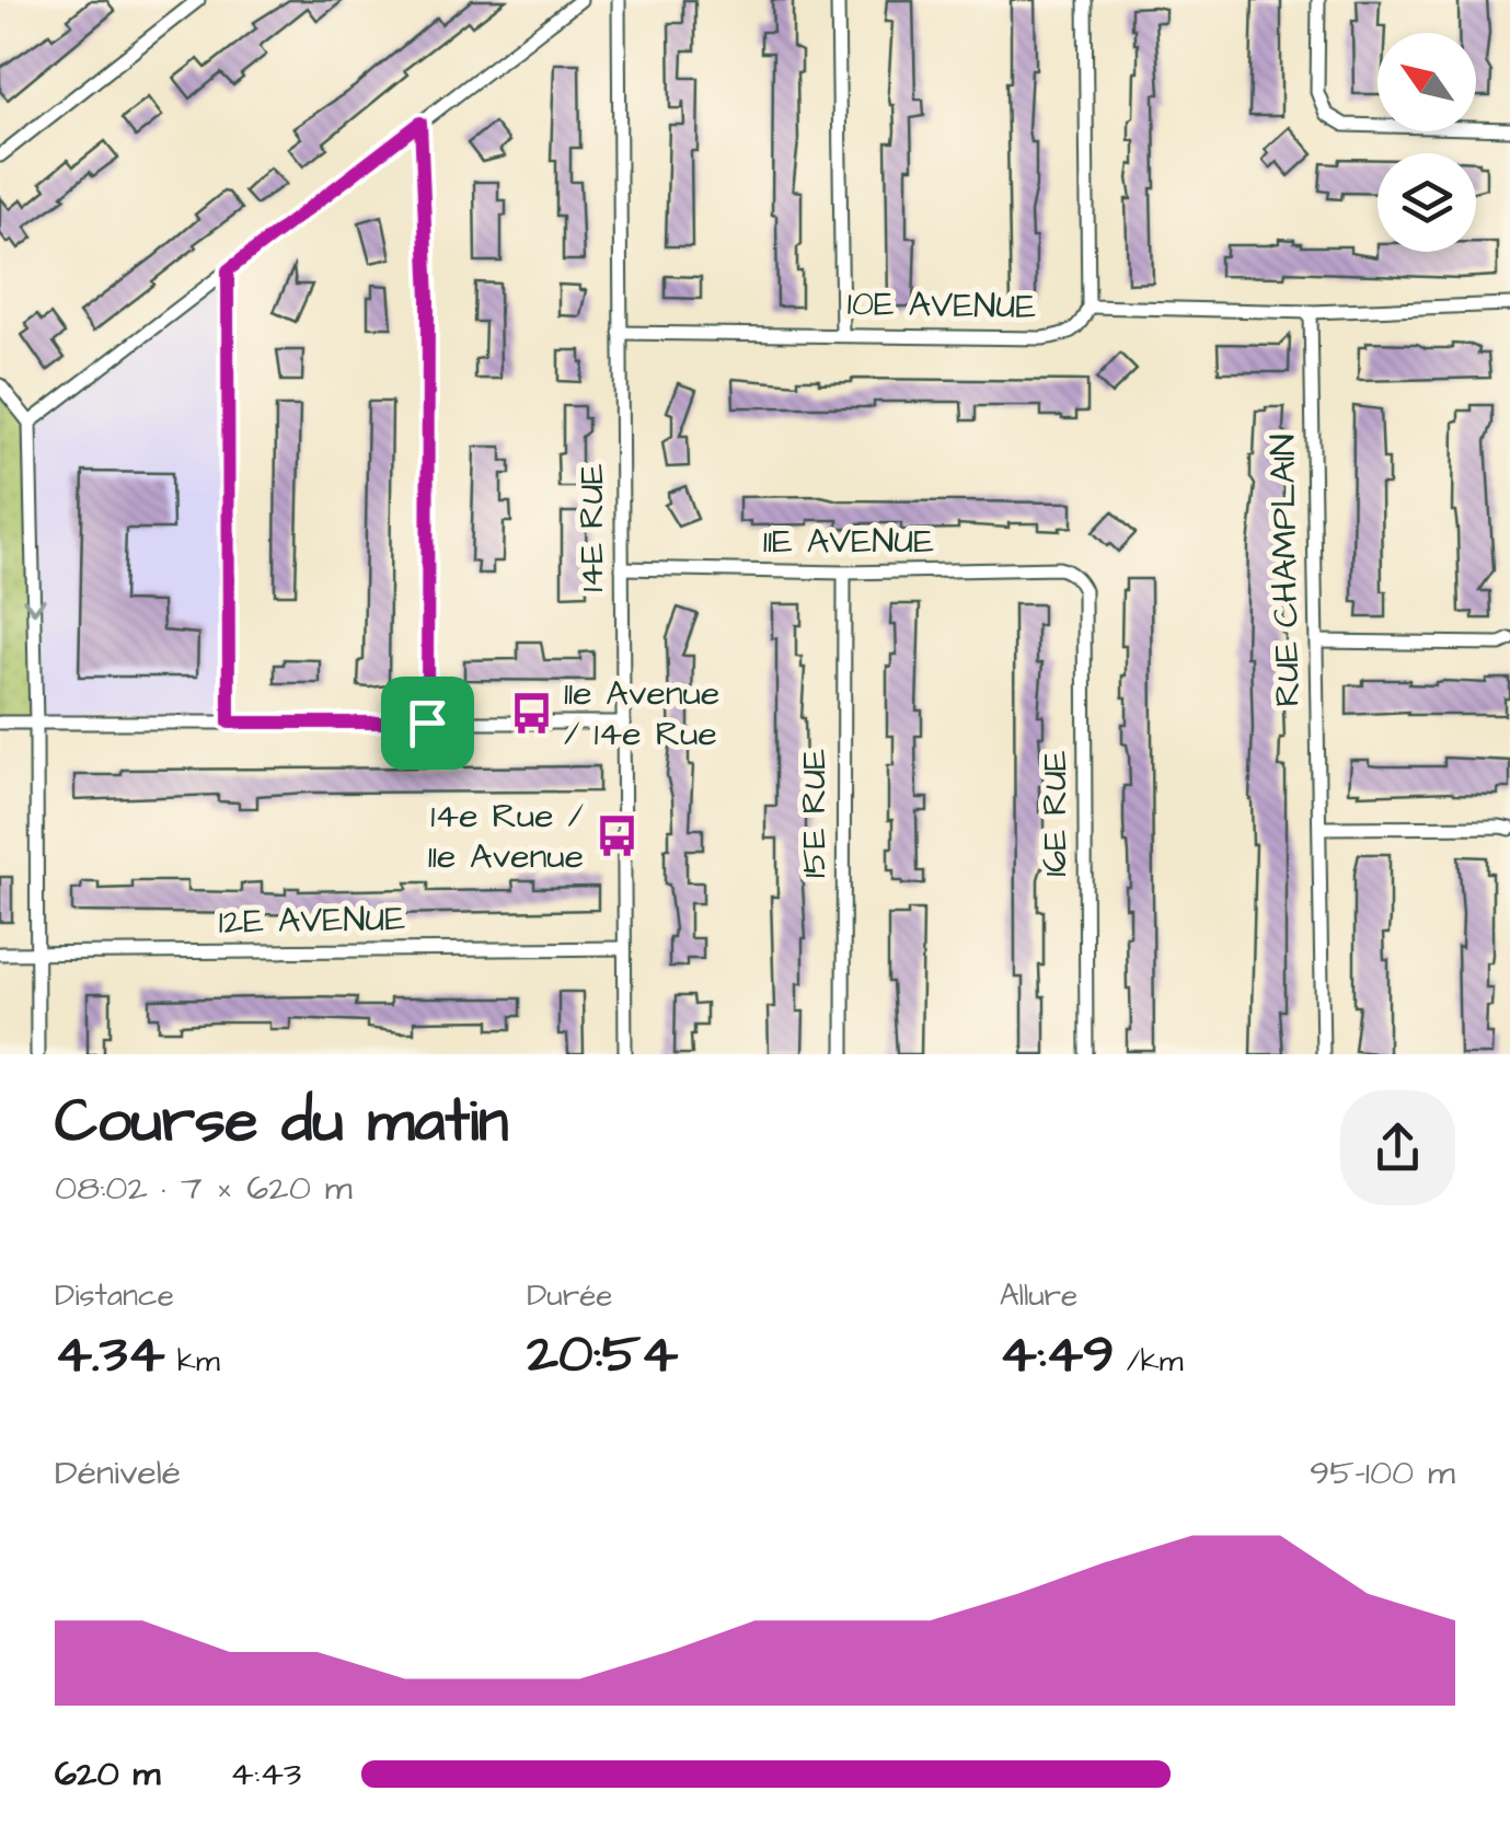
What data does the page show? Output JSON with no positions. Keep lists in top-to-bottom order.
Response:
{
  "streets": {
    "street": [
      "10E AVENUE",
      "14E RUE",
      "11E AVENUE",
      "RUE CHAMPLAIN",
      "15E RUE",
      "16E RUE",
      "12E AVENUE"
    ]
  },
  "crossings": [
    ["10E AVENUE", "14E RUE"],
    ["10E AVENUE", "RUE CHAMPLAIN"],
    ["14E RUE", "11E AVENUE"],
    ["14E RUE", "12E AVENUE"],
    ["11E AVENUE", "15E RUE"],
    ["11E AVENUE", "16E RUE"]
  ],
  "places": {
    "bus stop": ["11e Avenue / 14e Rue", "14e Rue / 11e Avenue"]
  },
  "north": "top left",
  "page": {
    "heading": ["Course du matin", "08:02 · 7 × 620 m"],
    "stats": [
      ["Distance", "4.34 km"],
      ["Durée", "20:54"],
      ["Allure", "4:49 /km"]
    ],
    "chart": ["Dénivelé", "95–100 m"],
    "list": [
      {
        "name": "620 m",
        "note": "4:43"
      }
    ]
  }
}
